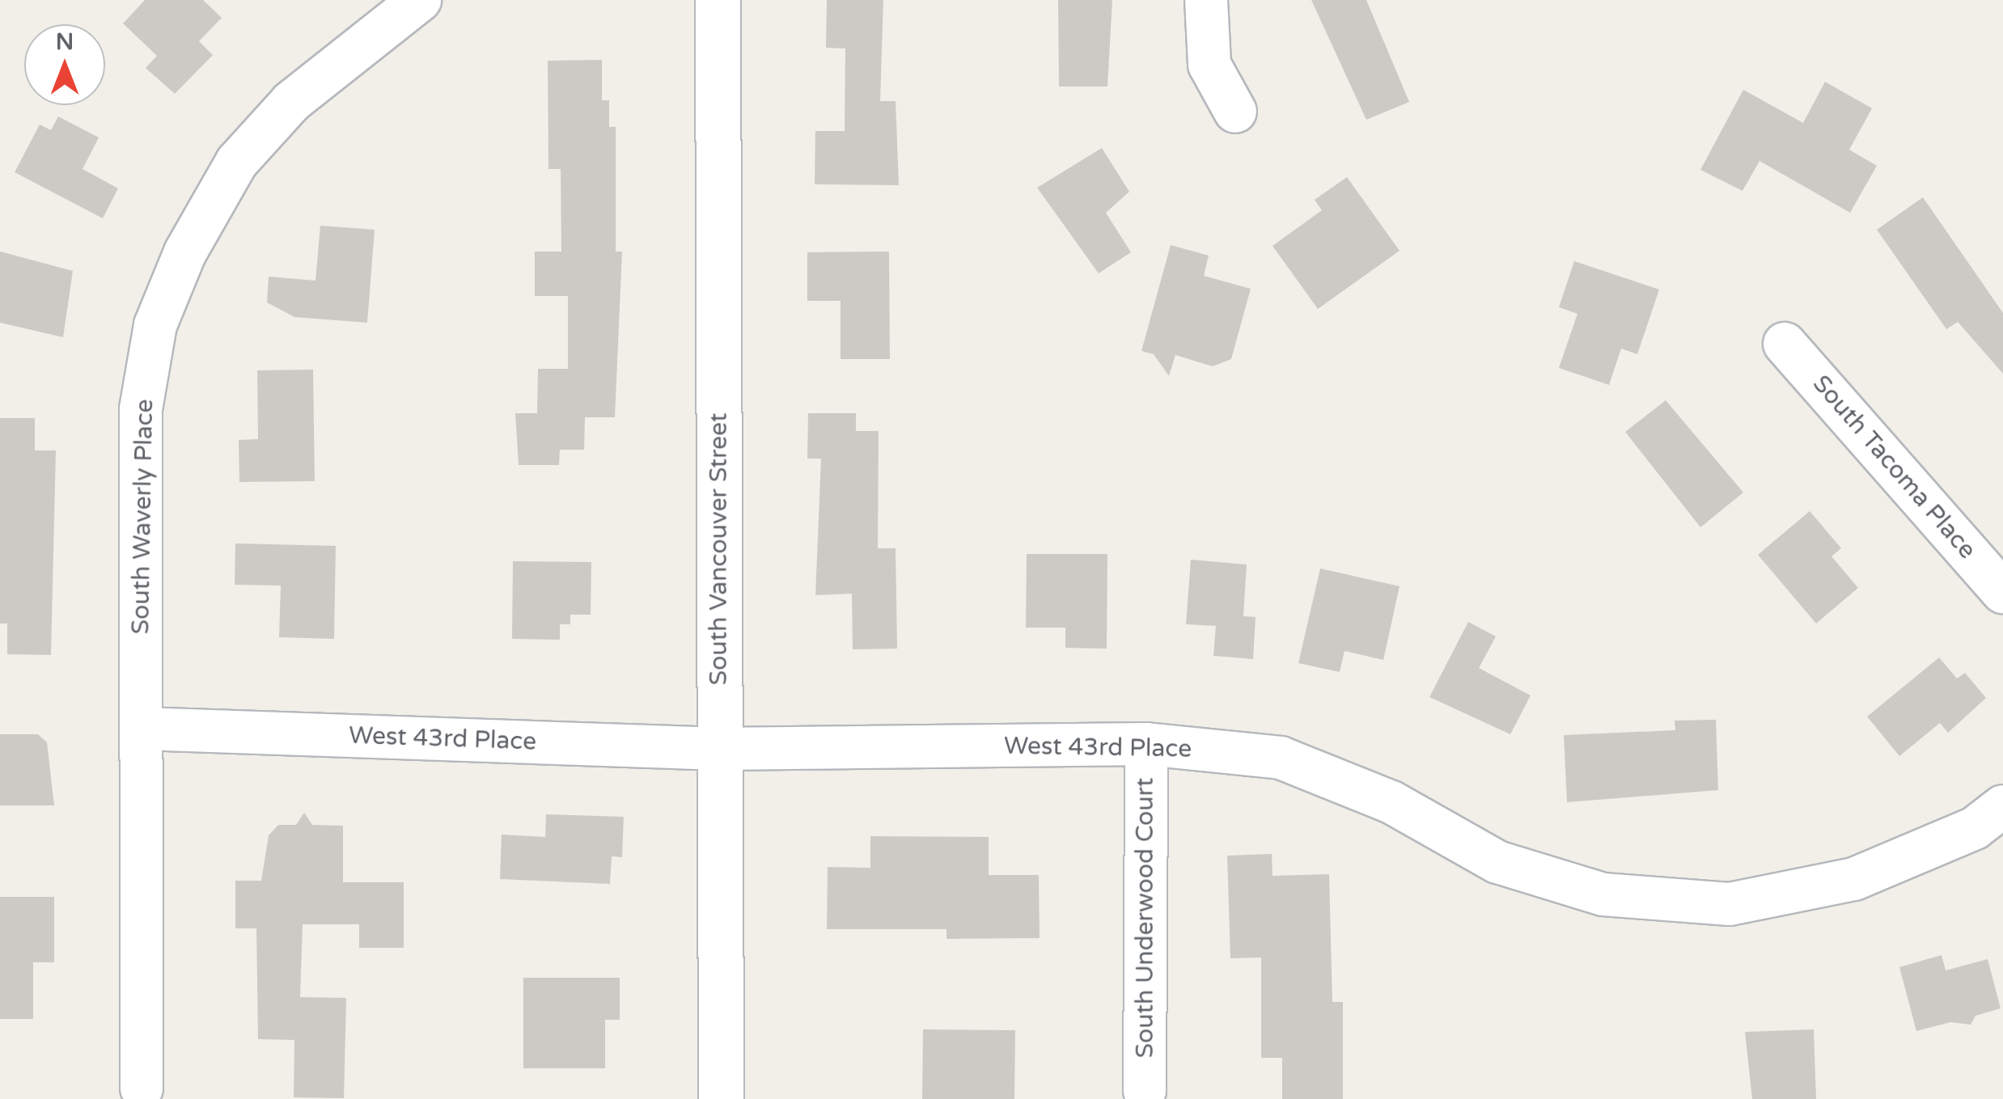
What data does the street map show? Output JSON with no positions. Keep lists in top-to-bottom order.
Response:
{
  "streets": {
    "street": [
      "South Tacoma Place",
      "South Waverly Place",
      "South Vancouver Street",
      "West 43rd Place",
      "South Underwood Court"
    ]
  },
  "crossings": [
    ["South Waverly Place", "West 43rd Place"],
    ["South Vancouver Street", "West 43rd Place"],
    ["West 43rd Place", "South Underwood Court"]
  ],
  "north": "top"
}
